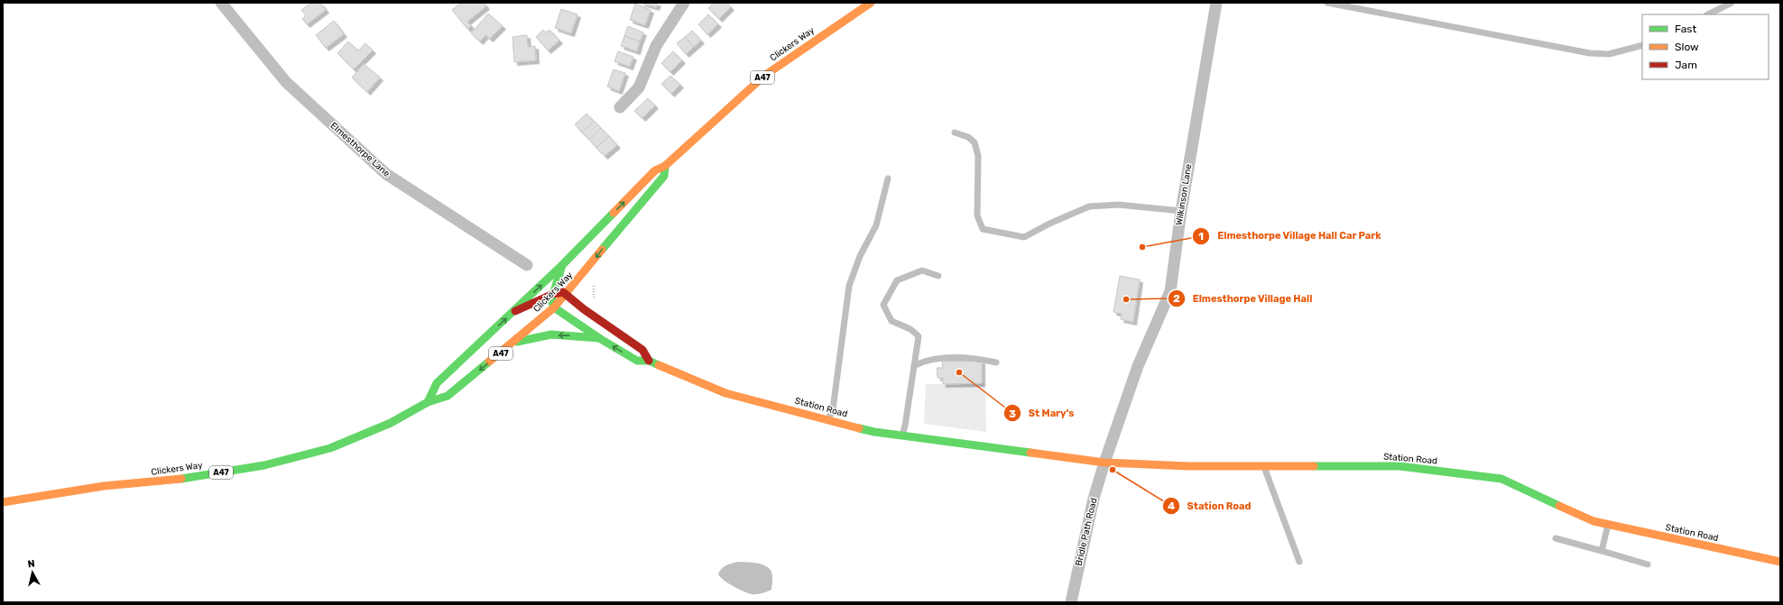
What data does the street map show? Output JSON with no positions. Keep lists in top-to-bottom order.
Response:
{
  "streets": {
    "main road": ["Clickers Way", "A47", "Station Road"],
    "street": ["Elmesthorpe Lane", "Wilkinson Lane", "Bridle Path Road"]
  },
  "crossings": [
    ["Clickers Way", "Station Road"],
    ["Wilkinson Lane", "Station Road"],
    ["Wilkinson Lane", "Bridle Path Road"],
    ["Station Road", "Bridle Path Road"]
  ],
  "places": [
    "Elmesthorpe Village Hall Car Park",
    "Elmesthorpe Village Hall",
    "St Mary's",
    "Station Road"
  ],
  "legend": ["Fast", "Slow", "Jam"],
  "north": "top"
}
